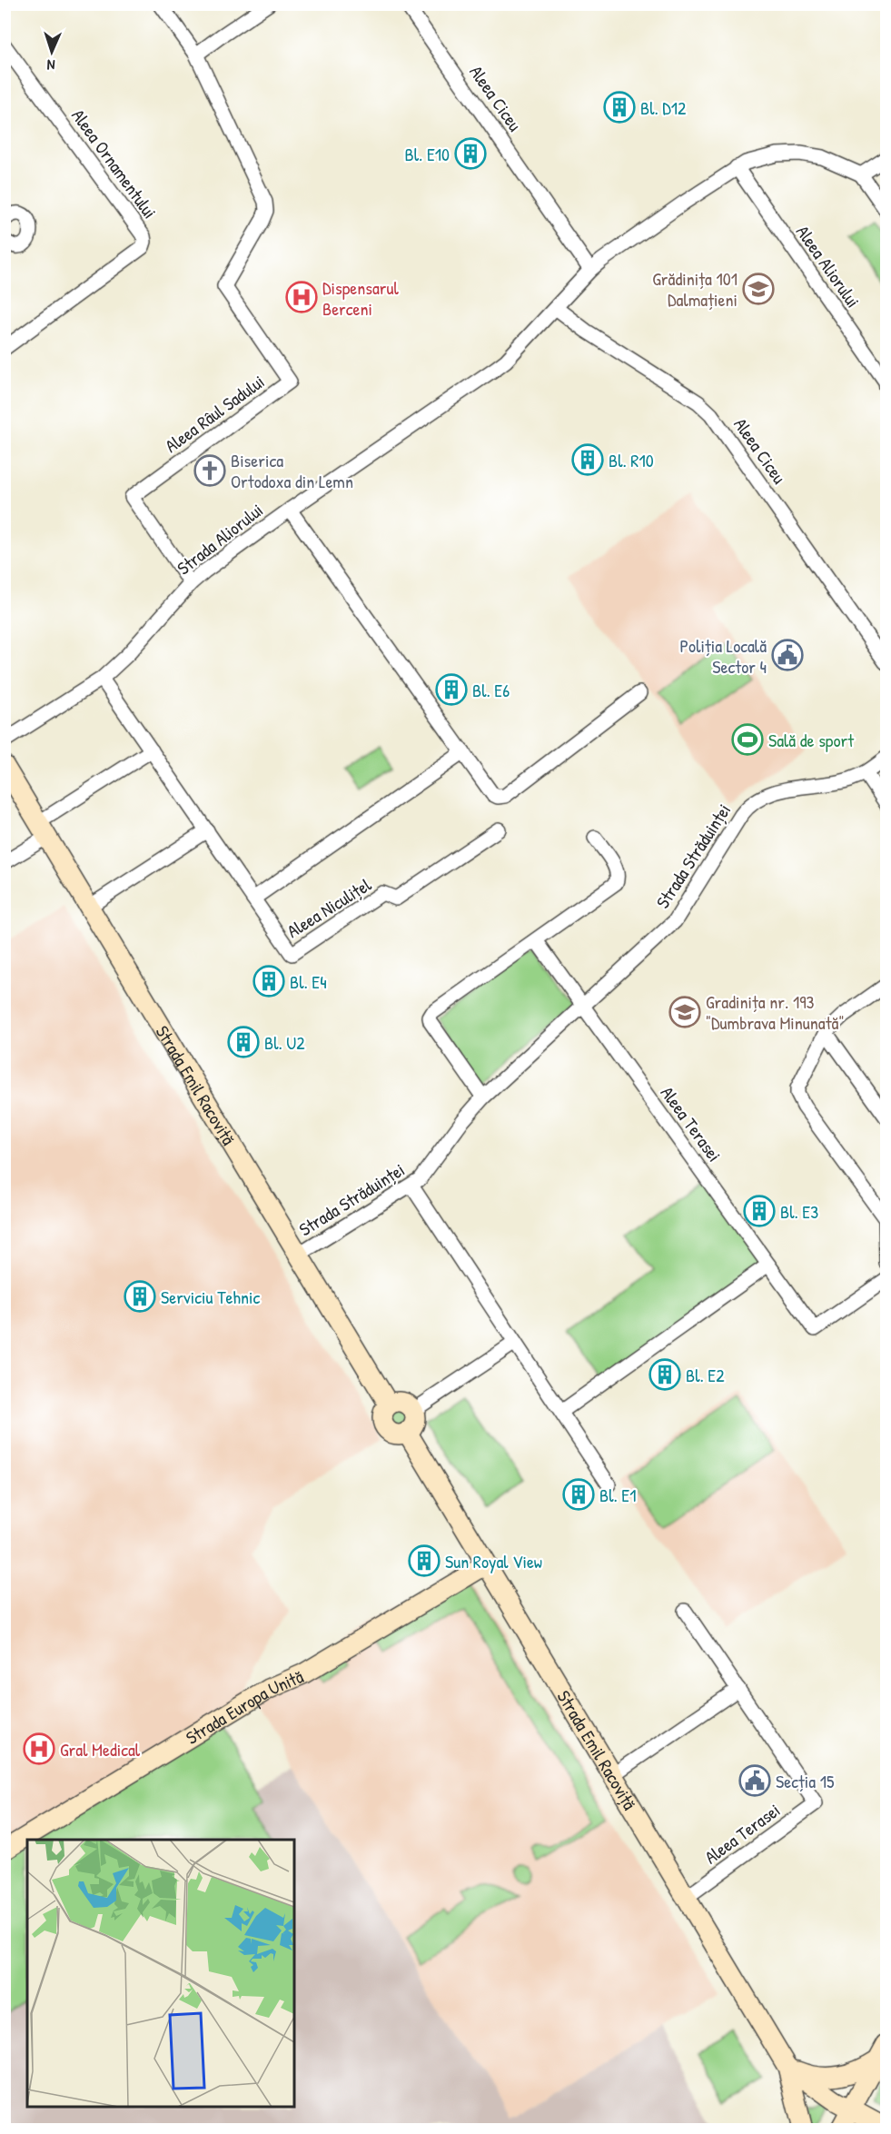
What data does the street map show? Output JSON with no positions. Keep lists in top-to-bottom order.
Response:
{
  "streets": {
    "street": [
      "Aleea Ciceu",
      "Aleea Ornamentului",
      "Aleea Aliorului",
      "Aleea Râul Sadului",
      "Strada Aliorului",
      "Strada Străduinței",
      "Aleea Niculițel",
      "Strada Emil Racoviță",
      "Aleea Terasei",
      "Strada Europa Unită"
    ]
  },
  "crossings": [
    ["Aleea Ciceu", "Strada Aliorului"],
    ["Aleea Râul Sadului", "Strada Aliorului"],
    ["Strada Aliorului", "Aleea Niculițel"],
    ["Strada Străduinței", "Strada Emil Racoviță"],
    ["Strada Străduinței", "Aleea Terasei"],
    ["Strada Emil Racoviță", "Aleea Terasei"],
    ["Strada Emil Racoviță", "Strada Europa Unită"]
  ],
  "places": {
    "building": [
      "Bl. D12",
      "Bl. E10",
      "Bl. R10",
      "Bl. E6",
      "Bl. E4",
      "Bl. U2",
      "Bl. E3",
      "Serviciu Tehnic",
      "Bl. E2",
      "Bl. E1",
      "Sun Royal View"
    ],
    "school or university": ["Grădinița 101 Dalmațieni", "Gradinița nr. 193 \"Dumbrava Minunată\""],
    "hospital": ["Dispensarul Berceni", "Gral Medical"],
    "church": ["Biserica Ortodoxa din Lemn"],
    "public building": ["Poliția Locală Sector 4", "Secția 15"],
    "sports": ["Sală de sport"]
  },
  "north": "bottom"
}
